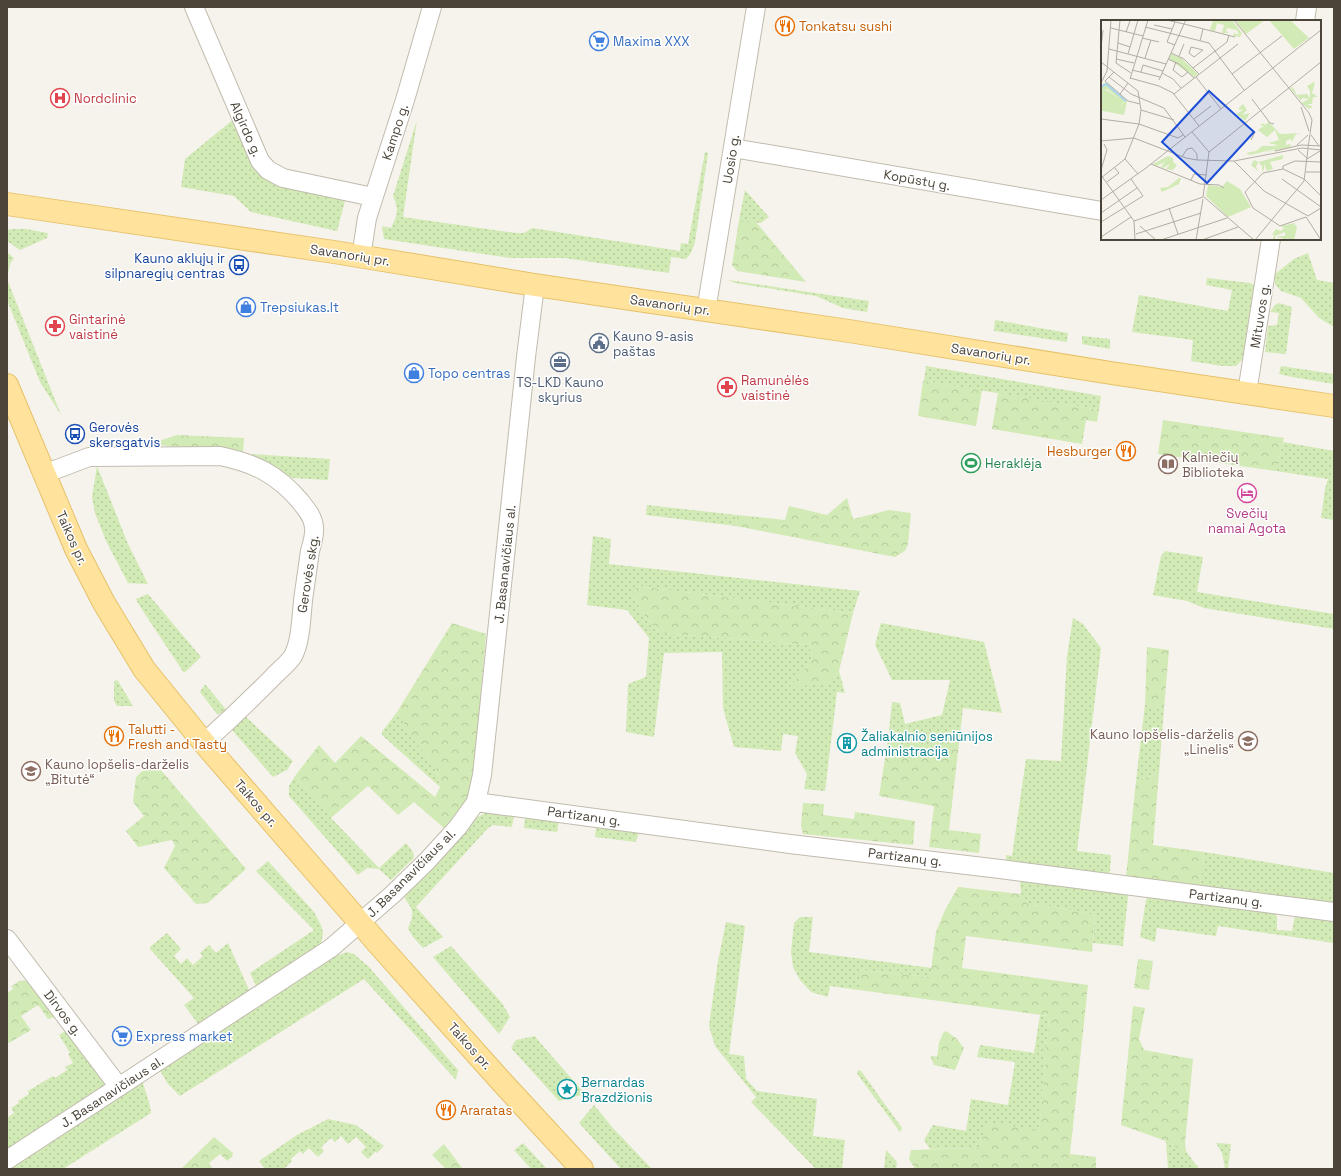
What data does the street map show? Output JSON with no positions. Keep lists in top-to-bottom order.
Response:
{
  "streets": {
    "main road": ["Savanorių pr.", "Taikos pr."],
    "street": [
      "Algirdo g.",
      "Kampo g.",
      "Uosio g.",
      "Kopūstų g.",
      "Mituvos g.",
      "J. Basanavičiaus al.",
      "Gerovės skg.",
      "Partizanų g.",
      "Dirvos g."
    ]
  },
  "crossings": [
    ["Algirdo g.", "Kampo g."],
    ["Kampo g.", "Savanorių pr."],
    ["Uosio g.", "Kopūstų g."],
    ["Uosio g.", "Savanorių pr."],
    ["Savanorių pr.", "Mituvos g."],
    ["Savanorių pr.", "J. Basanavičiaus al."],
    ["Taikos pr.", "J. Basanavičiaus al."],
    ["Taikos pr.", "Gerovės skg."],
    ["J. Basanavičiaus al.", "Partizanų g."],
    ["J. Basanavičiaus al.", "Dirvos g."]
  ],
  "places": {
    "restaurant": [
      "Tonkatsu sushi",
      "Hesburger",
      "Talutti - Fresh and Tasty",
      "Araratas"
    ],
    "supermarket": ["Maxima XXX", "Express market"],
    "hospital": ["Nordclinic"],
    "bus stop": ["Kauno aklųjų ir silpnaregių centras", "Gerovės skersgatvis"],
    "shop": ["Trepsiukas.lt", "Topo centras"],
    "pharmacy": ["Gintarinė vaistinė", "Ramunėlės vaistinė"],
    "public building": ["Kauno 9-asis paštas"],
    "office": ["TS-LKD Kauno skyrius"],
    "sports": ["Heraklėja"],
    "library": ["Kalniečių Biblioteka"],
    "hotel": ["Svečių namai Agota"],
    "school or university": ["Kauno lopšelis-darželis „Linelis“", "Kauno lopšelis-darželis „Bitutė“"],
    "building": ["Žaliakalnio seniūnijos administracija"],
    "place": ["Bernardas Brazdžionis"]
  }
}
